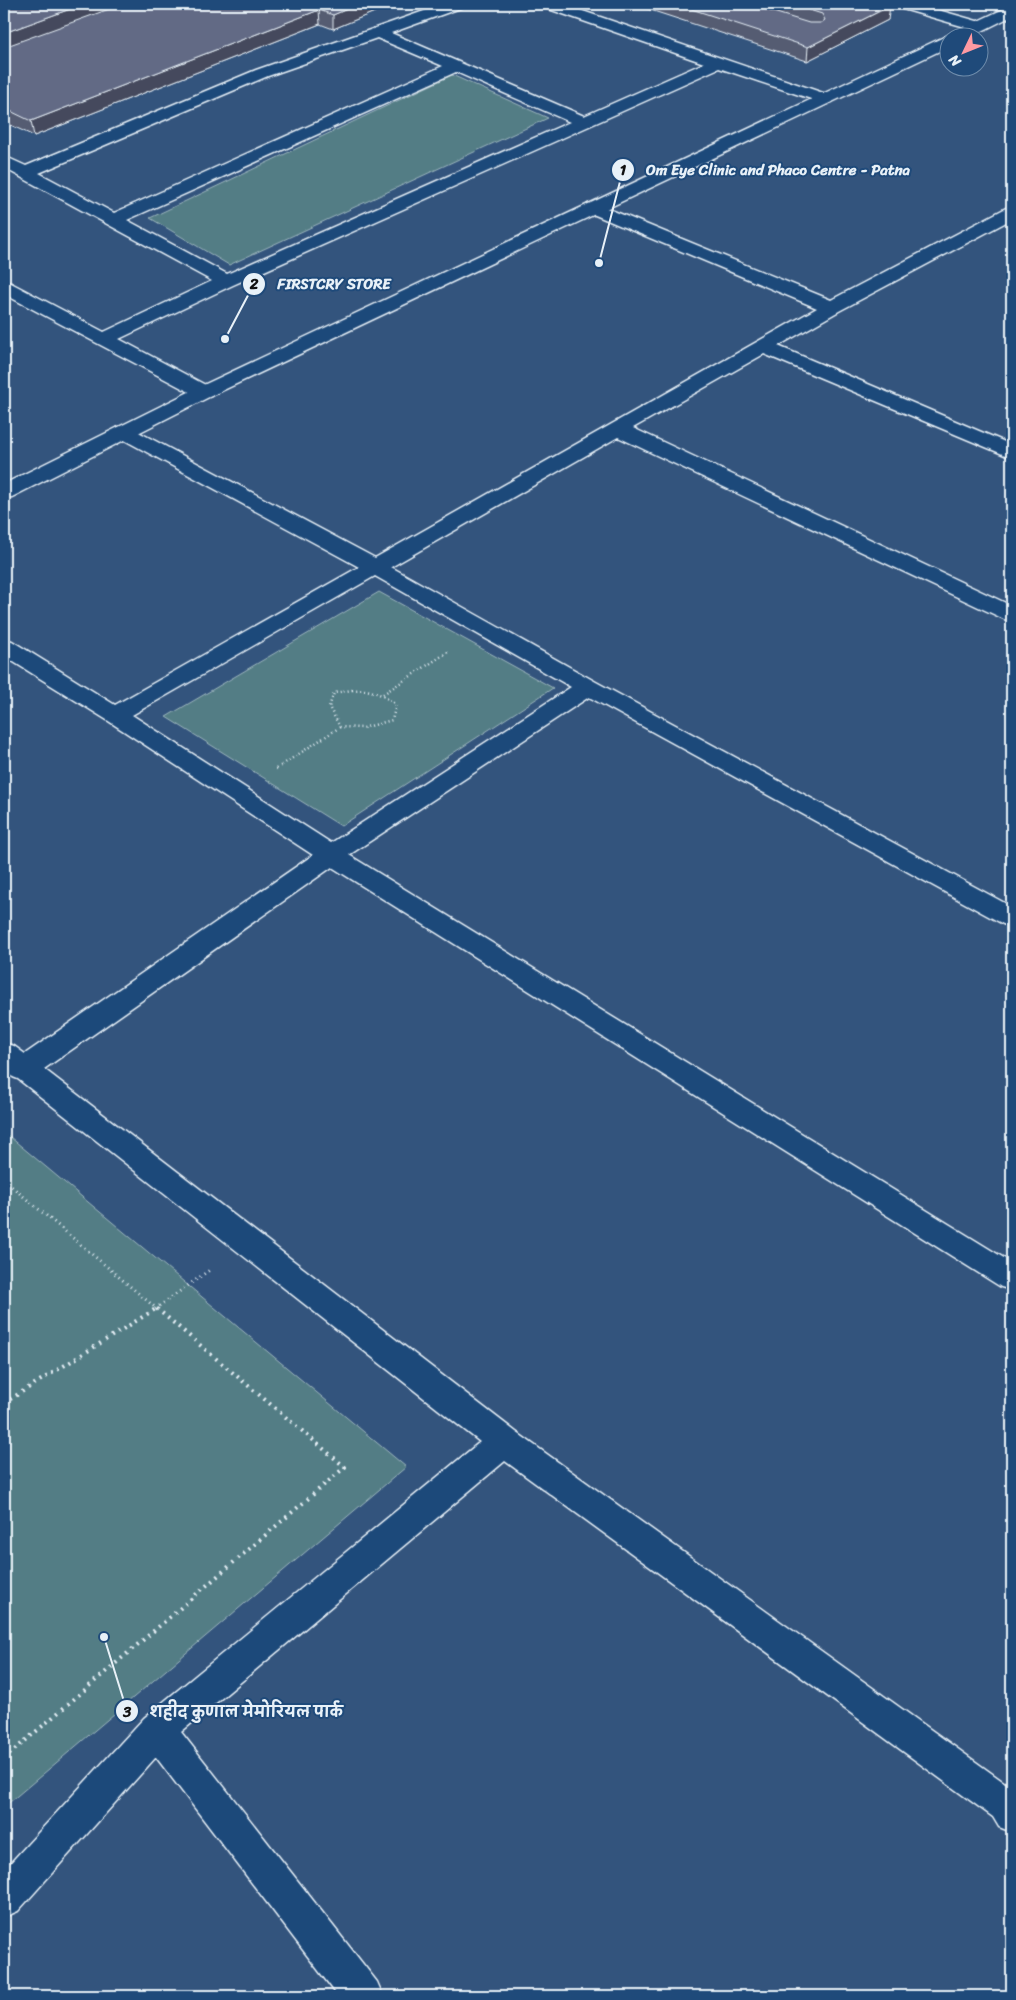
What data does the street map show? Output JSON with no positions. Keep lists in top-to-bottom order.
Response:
{
  "places": ["Om Eye Clinic and Phaco Centre - Patna", "FIRSTCRY STORE", "शहीद कुणाल मेमोरियल पार्क"],
  "north": "bottom left"
}
